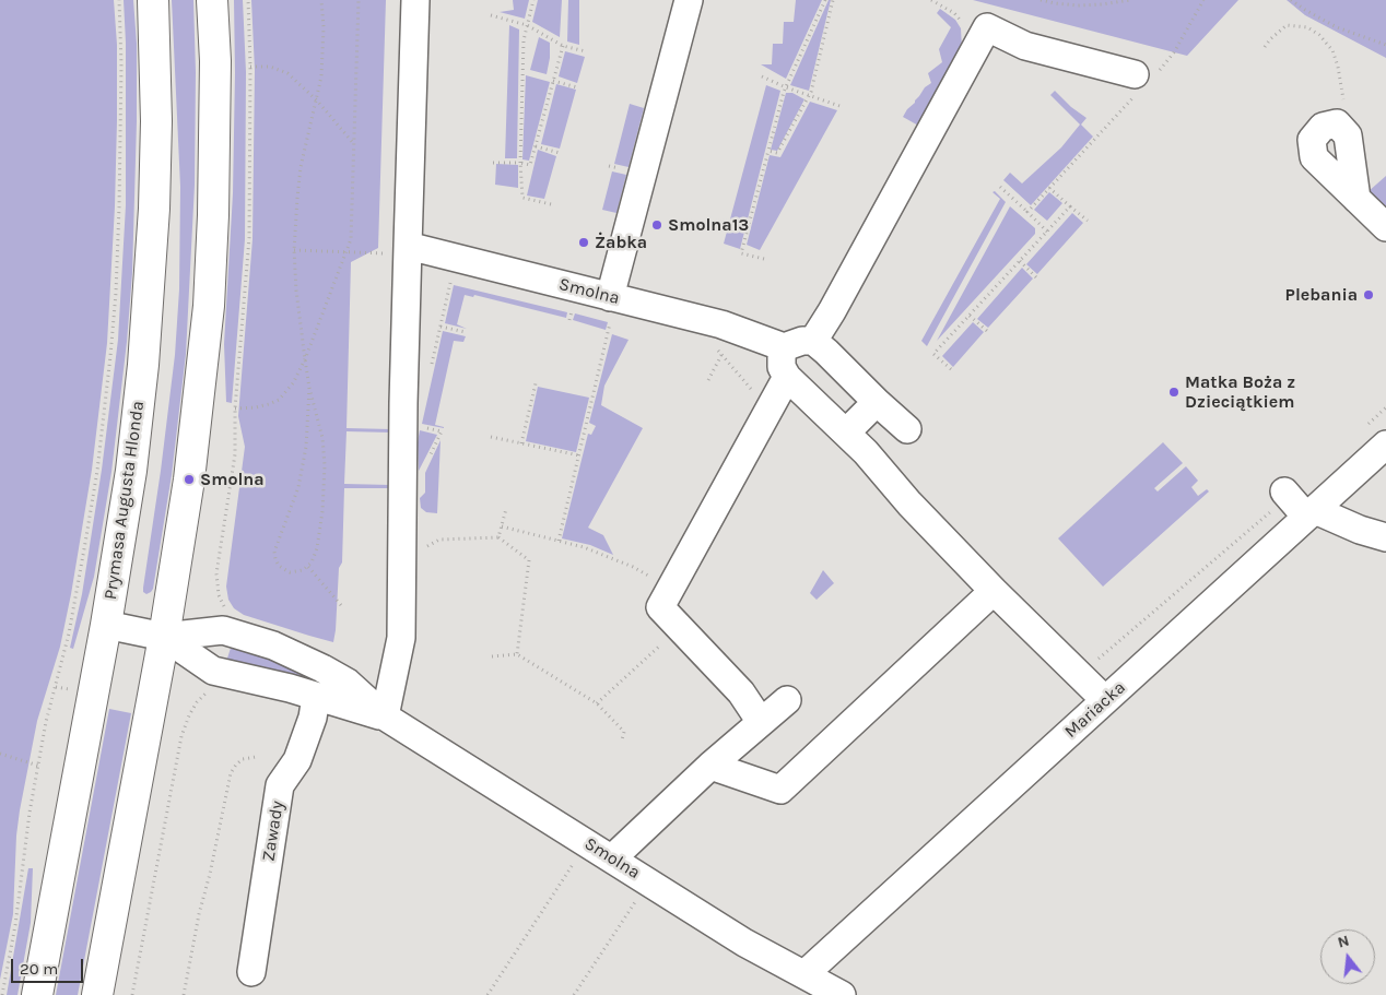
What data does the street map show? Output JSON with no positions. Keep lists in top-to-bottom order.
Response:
{
  "streets": {
    "main road": ["Prymasa Augusta Hlonda"],
    "street": ["Smolna", "Mariacka", "Zawady"]
  },
  "crossings": [
    ["Smolna", "Prymasa Augusta Hlonda"],
    ["Smolna", "Mariacka"],
    ["Smolna", "Zawady"]
  ],
  "places": [
    "Smolna13",
    "Żabka",
    "Plebania",
    "Matka Boża z Dzieciątkiem",
    "Smolna"
  ],
  "scale_bar": "20 m",
  "north": "top"
}
